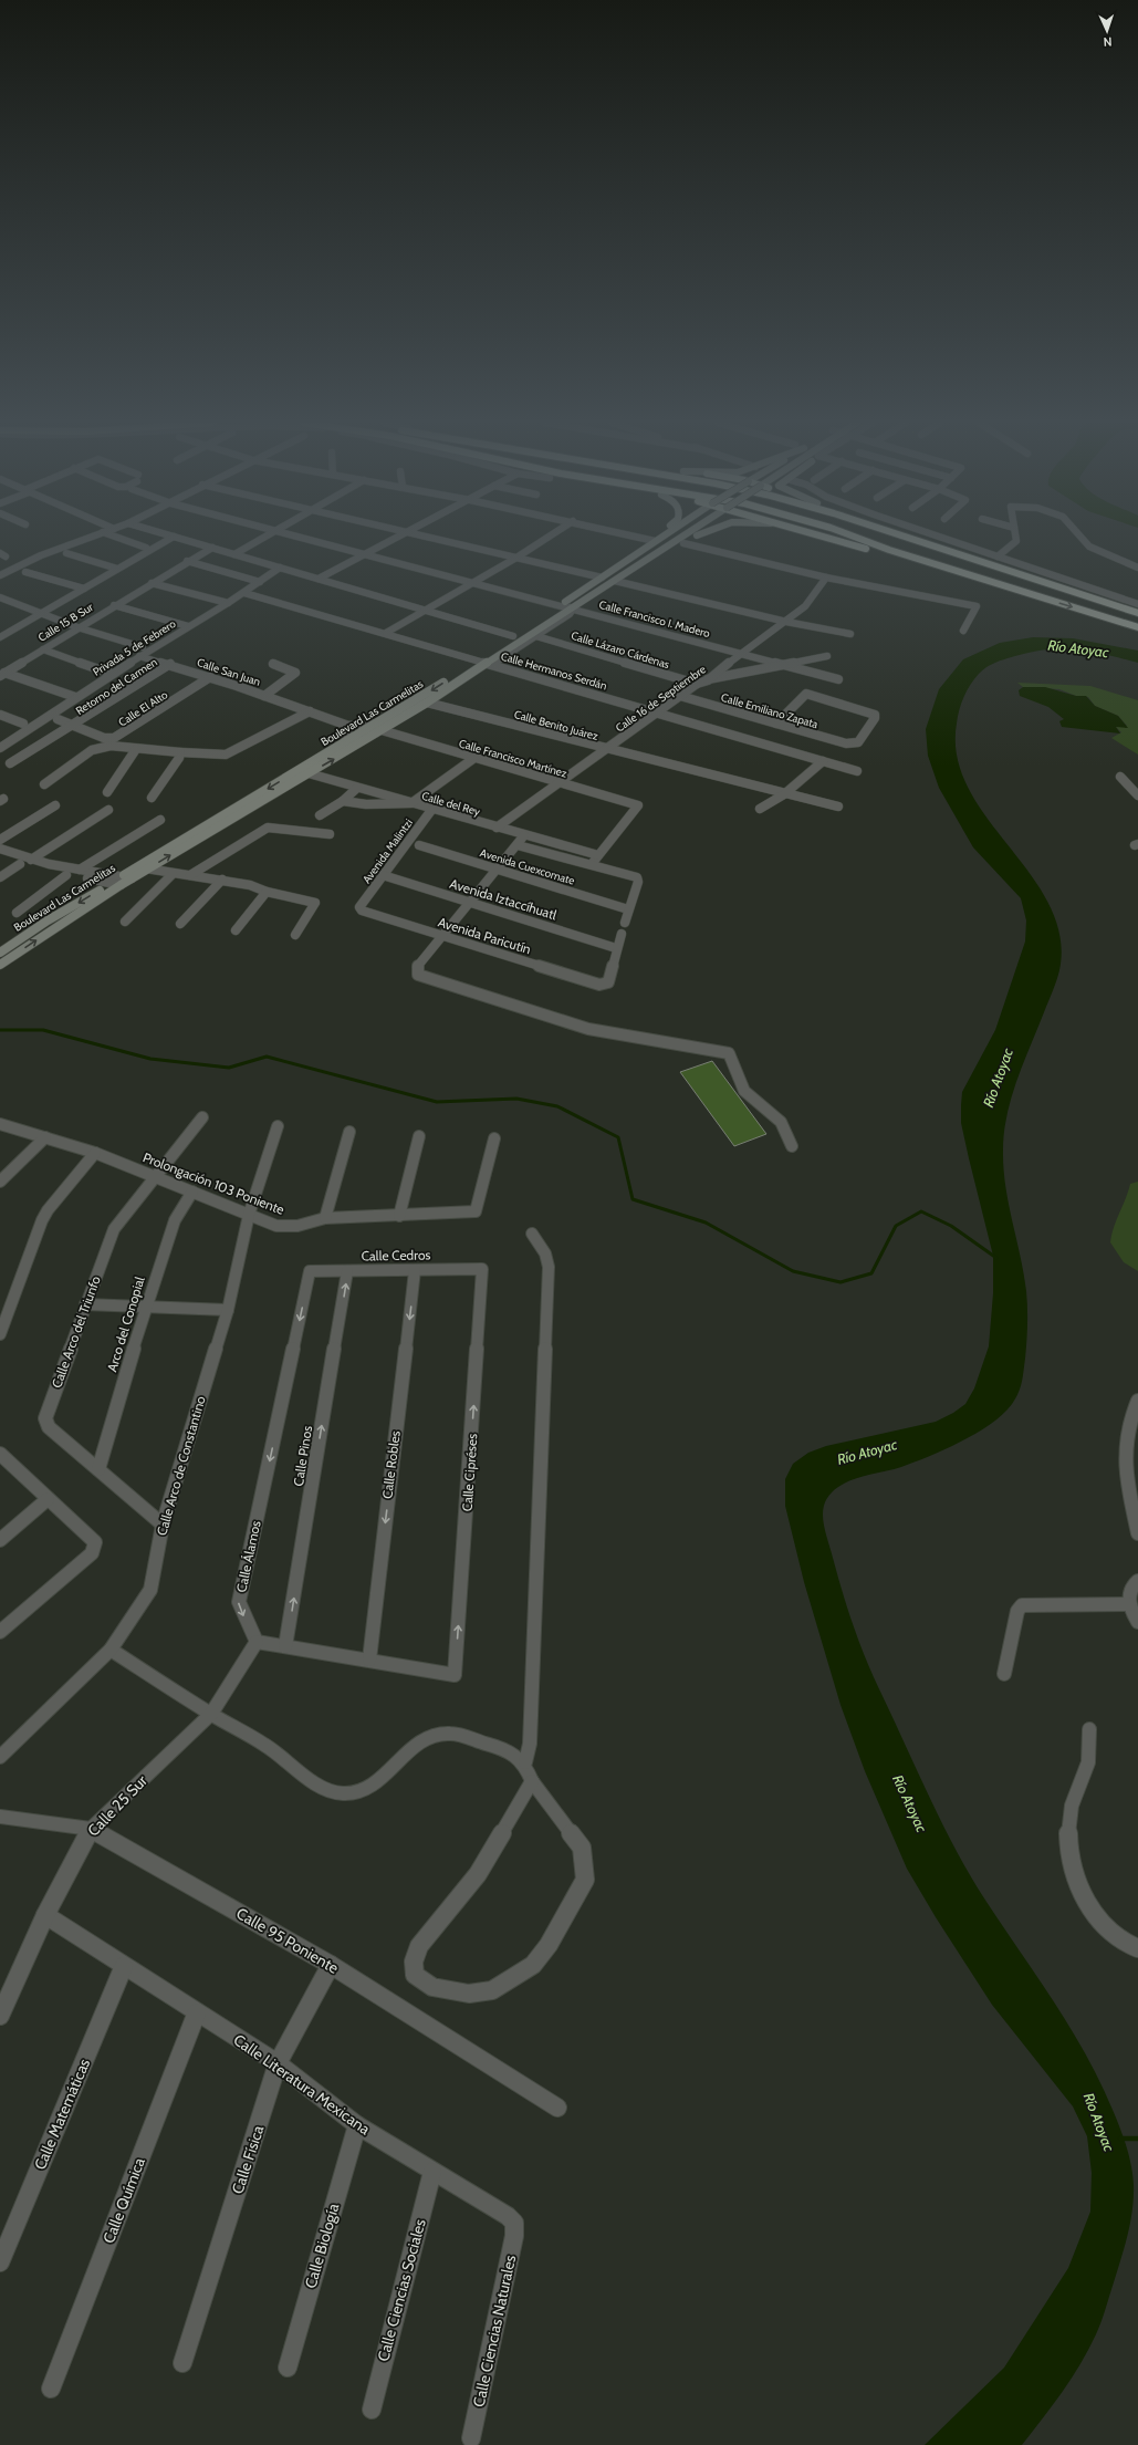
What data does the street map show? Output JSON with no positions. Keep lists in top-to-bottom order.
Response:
{
  "streets": {
    "main road": ["Boulevard Las Carmelitas"],
    "street": [
      "Calle Francisco I. Madero",
      "Calle 15 B Sur",
      "Privada 5 de Febrero",
      "Calle Lázaro Cárdenas",
      "Calle Hermanos Serdán",
      "Calle San Juan",
      "Retorno del Carmen",
      "Calle 16 de Septiembre",
      "Calle El Alto",
      "Calle Emiliano Zapata",
      "Calle Benito Juárez",
      "Calle Francisco Martínez",
      "Calle del Rey",
      "Avenida Malintzi",
      "Avenida Cuexcomate",
      "Avenida Iztaccíhuatl",
      "Avenida Paricutín",
      "Prolongación 103 Poniente",
      "Calle Cedros",
      "Arco del Conopial",
      "Calle Arco del Triunfo",
      "Calle Pinos",
      "Calle Robles",
      "Calle Arco de Constantino",
      "Calle Cipréses",
      "Calle Álamos",
      "Calle 25 Sur",
      "Calle 95 Poniente",
      "Calle Literatura Mexicana",
      "Calle Matemáticas",
      "Calle Física",
      "Calle Química",
      "Calle Biología",
      "Calle Ciencias Sociales",
      "Calle Ciencias Naturales"
    ]
  },
  "crossings": [
    ["Calle Francisco I. Madero", "Calle 16 de Septiembre"],
    ["Calle Francisco I. Madero", "Boulevard Las Carmelitas"],
    ["Privada 5 de Febrero", "Calle Hermanos Serdán"],
    ["Privada 5 de Febrero", "Calle San Juan"],
    ["Calle Lázaro Cárdenas", "Calle 16 de Septiembre"],
    ["Calle Lázaro Cárdenas", "Boulevard Las Carmelitas"],
    ["Calle Hermanos Serdán", "Calle 16 de Septiembre"],
    ["Calle Hermanos Serdán", "Boulevard Las Carmelitas"],
    ["Calle San Juan", "Retorno del Carmen"],
    ["Calle San Juan", "Calle El Alto"],
    ["Retorno del Carmen", "Calle El Alto"],
    ["Calle 16 de Septiembre", "Calle Emiliano Zapata"],
    ["Calle 16 de Septiembre", "Calle Benito Juárez"],
    ["Calle 16 de Septiembre", "Calle Francisco Martínez"],
    ["Calle 16 de Septiembre", "Calle del Rey"],
    ["Boulevard Las Carmelitas", "Calle Benito Juárez"],
    ["Boulevard Las Carmelitas", "Calle Francisco Martínez"],
    ["Boulevard Las Carmelitas", "Calle del Rey"],
    ["Calle Francisco Martínez", "Calle del Rey"],
    ["Calle del Rey", "Avenida Malintzi"],
    ["Avenida Malintzi", "Avenida Iztaccíhuatl"],
    ["Avenida Malintzi", "Avenida Paricutín"],
    ["Avenida Iztaccíhuatl", "Avenida Paricutín"],
    ["Prolongación 103 Poniente", "Arco del Conopial"],
    ["Prolongación 103 Poniente", "Calle Arco del Triunfo"],
    ["Prolongación 103 Poniente", "Calle Arco de Constantino"],
    ["Calle Cedros", "Calle Pinos"],
    ["Calle Cedros", "Calle Robles"],
    ["Calle Cedros", "Calle Cipréses"],
    ["Calle Cedros", "Calle Álamos"],
    ["Arco del Conopial", "Calle Arco del Triunfo"],
    ["Calle Arco del Triunfo", "Calle Arco de Constantino"],
    ["Calle Robles", "Calle Cipréses"],
    ["Calle Álamos", "Calle 25 Sur"],
    ["Calle 25 Sur", "Calle 95 Poniente"],
    ["Calle 25 Sur", "Calle Literatura Mexicana"],
    ["Calle 95 Poniente", "Calle Física"],
    ["Calle Literatura Mexicana", "Calle Matemáticas"],
    ["Calle Literatura Mexicana", "Calle Física"],
    ["Calle Literatura Mexicana", "Calle Química"],
    ["Calle Literatura Mexicana", "Calle Biología"],
    ["Calle Literatura Mexicana", "Calle Ciencias Sociales"],
    ["Calle Literatura Mexicana", "Calle Ciencias Naturales"]
  ],
  "one_way": ["Calle Pinos", "Calle Robles", "Calle Álamos"],
  "water": ["Río Atoyac"],
  "north": "bottom"
}
